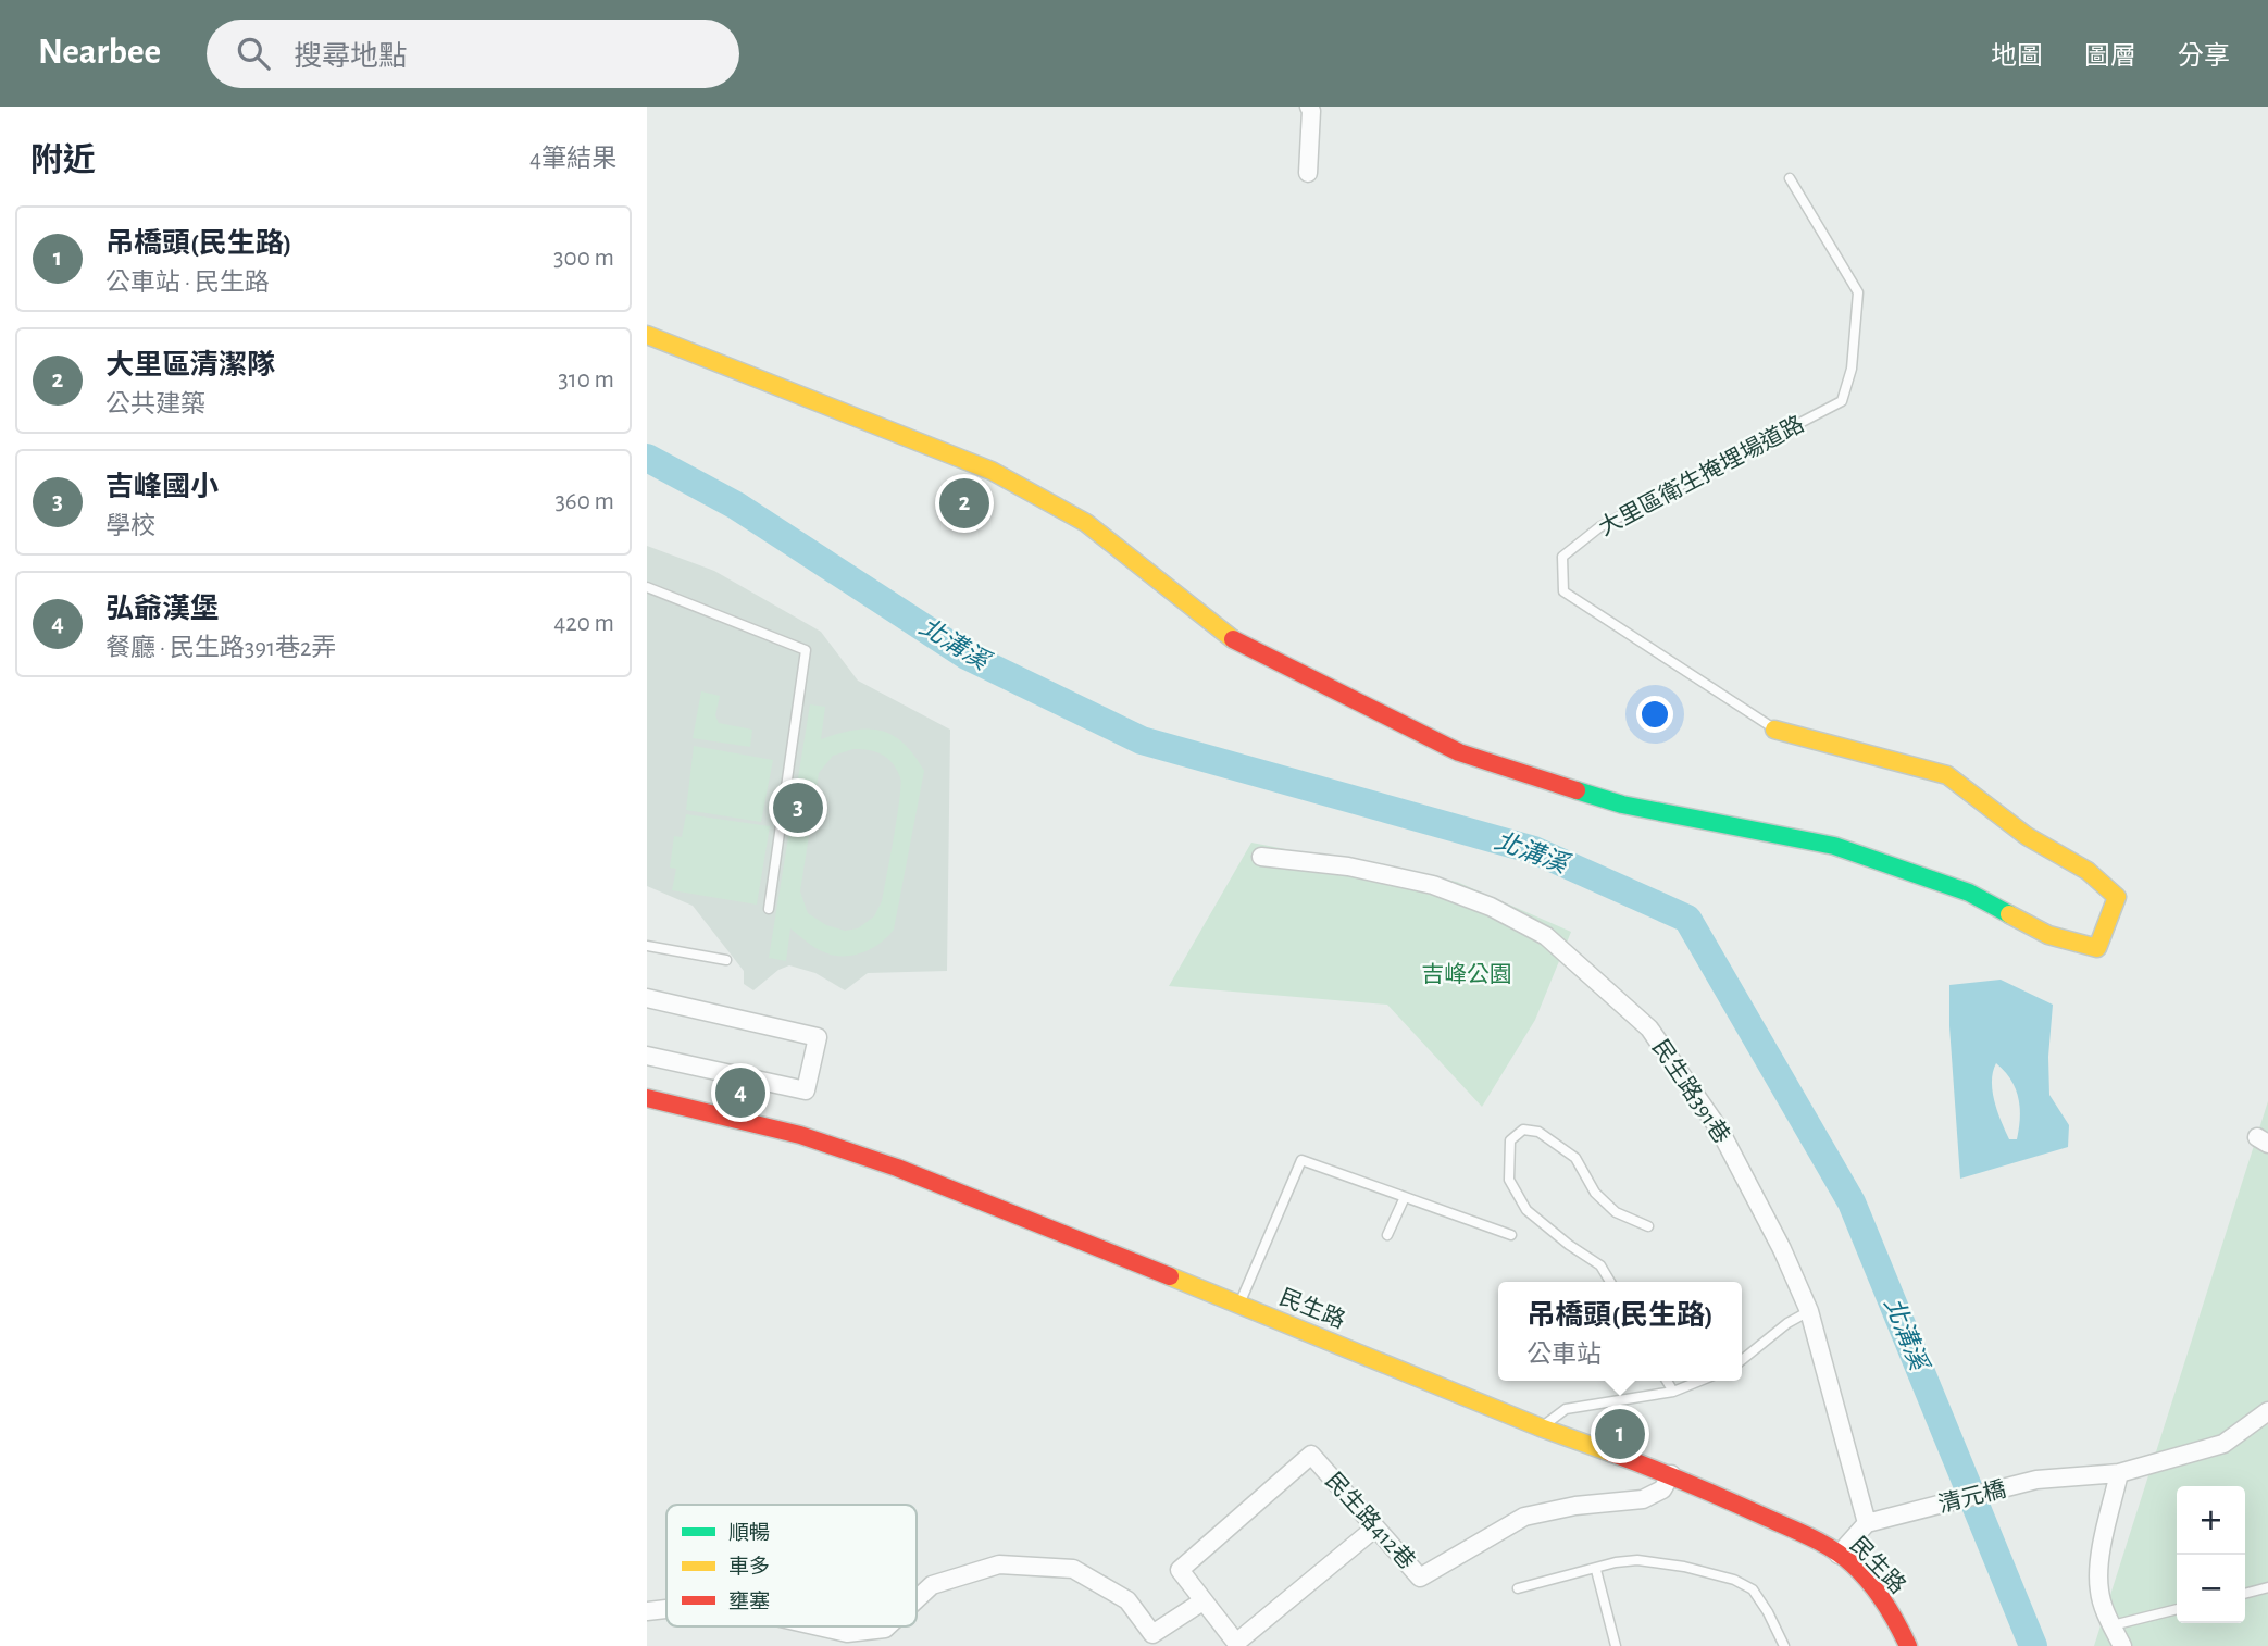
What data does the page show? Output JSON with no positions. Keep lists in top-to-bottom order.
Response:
{
  "streets": {
    "street": [
      "民生路391巷",
      "民生路",
      "清元橋",
      "民生路412巷"
    ],
    "lane": ["大里區衛生掩埋場道路"]
  },
  "crossings": [
    ["民生路391巷", "清元橋"],
    ["民生路", "民生路412巷"]
  ],
  "water": ["北溝溪"],
  "parks": ["吉峰公園"],
  "legend": ["順暢", "車多", "壅塞"],
  "page": {
    "header": "Nearbee",
    "search": "搜尋地點",
    "nav": ["地圖", "圖層", "分享"],
    "heading": ["附近", "4筆結果"],
    "list": [
      {
        "mark": "1",
        "name": "吊橋頭(民生路)",
        "note": "公車站 · 民生路",
        "value": "300 m"
      },
      {
        "mark": "2",
        "name": "大里區清潔隊",
        "note": "公共建築",
        "value": "310 m"
      },
      {
        "mark": "3",
        "name": "吉峰國小",
        "note": "學校",
        "value": "360 m"
      },
      {
        "mark": "4",
        "name": "弘爺漢堡",
        "note": "餐廳 · 民生路391巷2弄",
        "value": "420 m"
      }
    ],
    "pins": [
      "2",
      "3",
      "4",
      "1"
    ],
    "popup": ["吊橋頭(民生路)", "公車站"],
    "map_buttons": ["+", "−"]
  }
}
